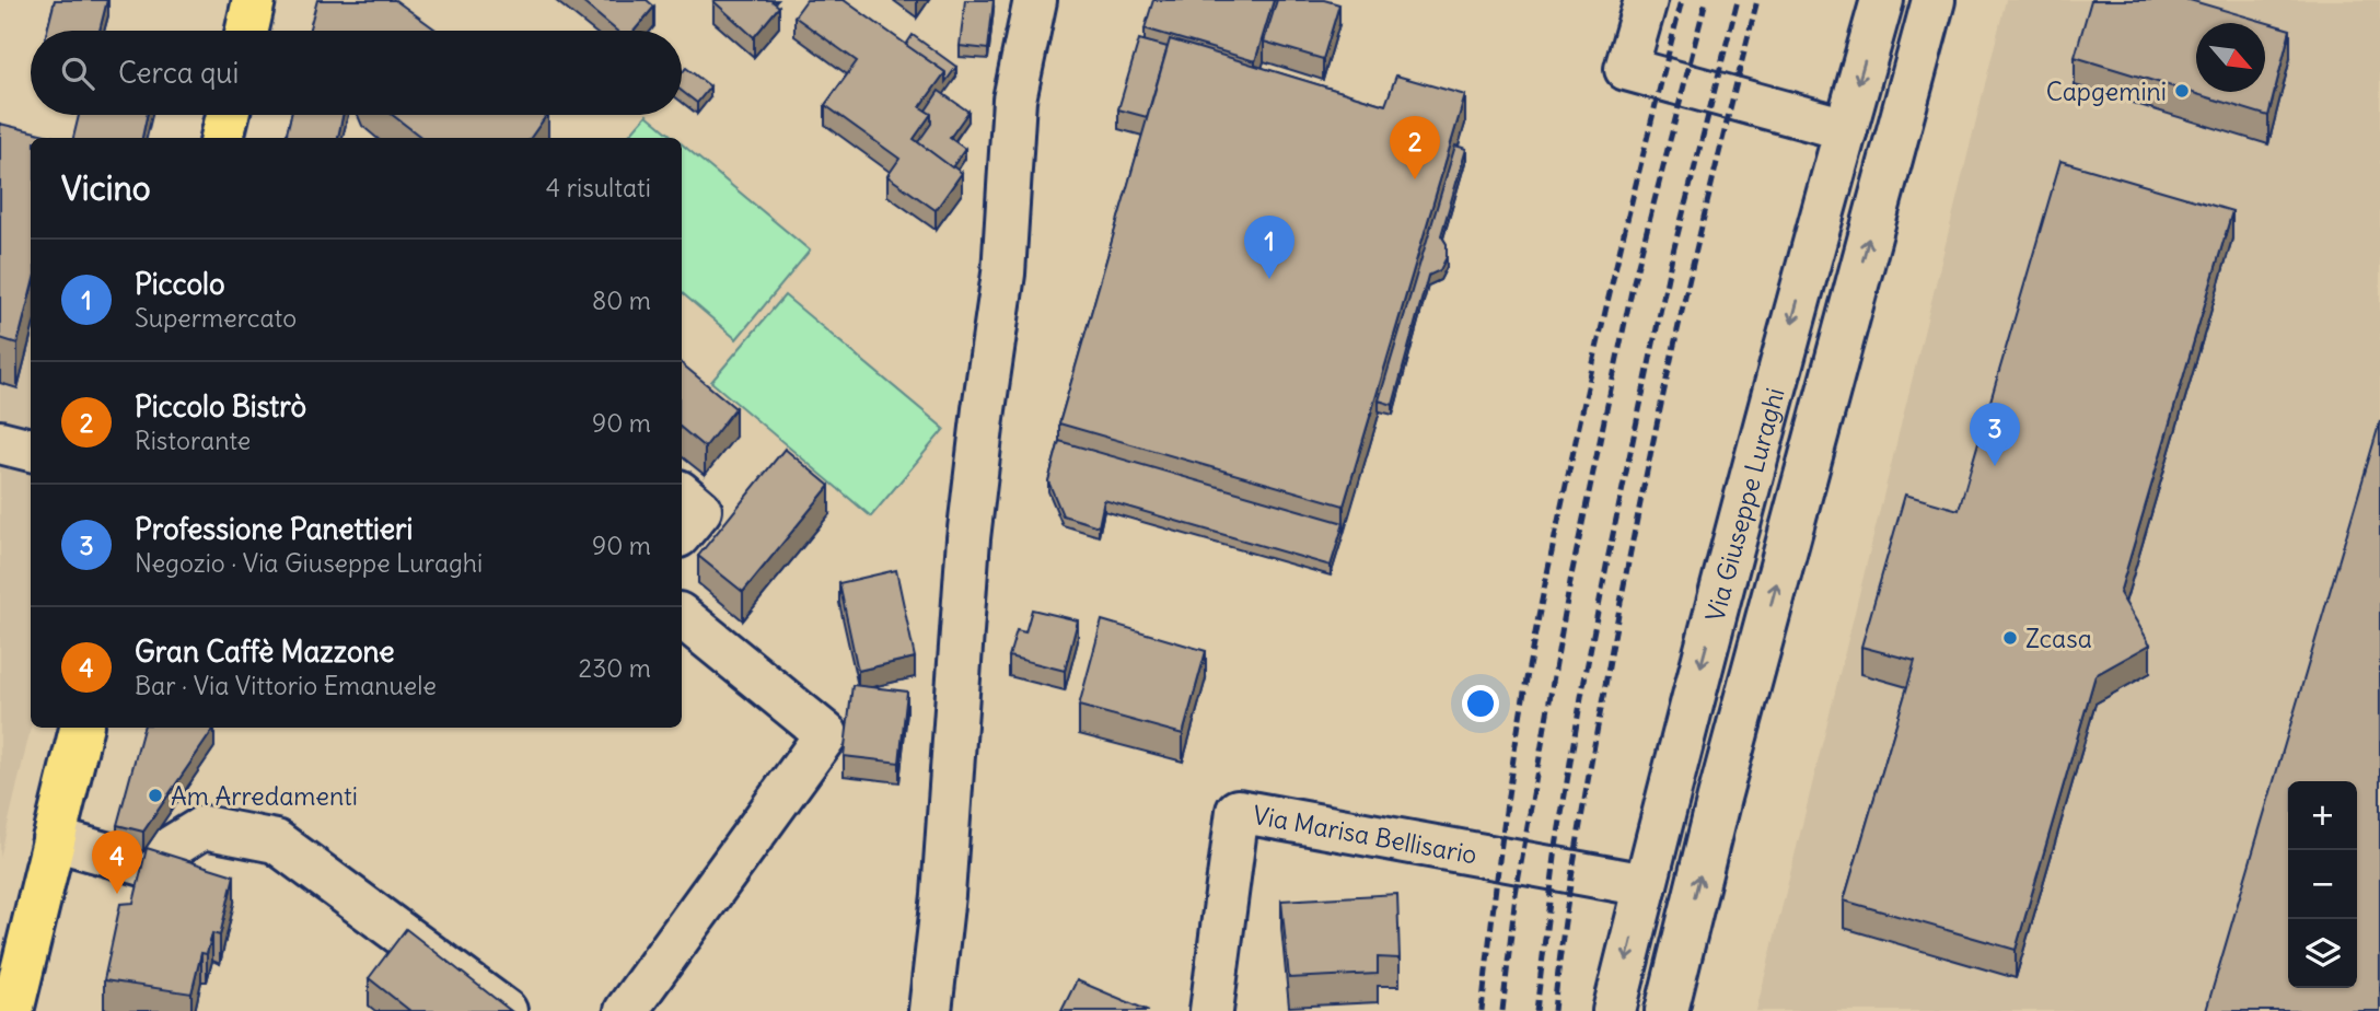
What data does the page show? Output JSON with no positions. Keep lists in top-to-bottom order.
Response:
{
  "streets": {
    "street": ["Via Giuseppe Luraghi", "Via Marisa Bellisario"]
  },
  "crossings": [
    ["Via Giuseppe Luraghi", "Via Marisa Bellisario"]
  ],
  "places": ["Capgemini", "Zcasa", "Am Arredamenti"],
  "north": "bottom right",
  "page": {
    "search": "Cerca qui",
    "pins": [
      "2",
      "1",
      "3",
      "4"
    ],
    "heading": ["Vicino", "4 risultati"],
    "list": [
      {
        "mark": "1",
        "name": "Piccolo",
        "note": "Supermercato",
        "value": "80 m"
      },
      {
        "mark": "2",
        "name": "Piccolo Bistrò",
        "note": "Ristorante",
        "value": "90 m"
      },
      {
        "mark": "3",
        "name": "Professione Panettieri",
        "note": "Negozio · Via Giuseppe Luraghi",
        "value": "90 m"
      },
      {
        "mark": "4",
        "name": "Gran Caffè Mazzone",
        "note": "Bar · Via Vittorio Emanuele",
        "value": "230 m"
      }
    ],
    "map_buttons": ["+", "−"]
  }
}
